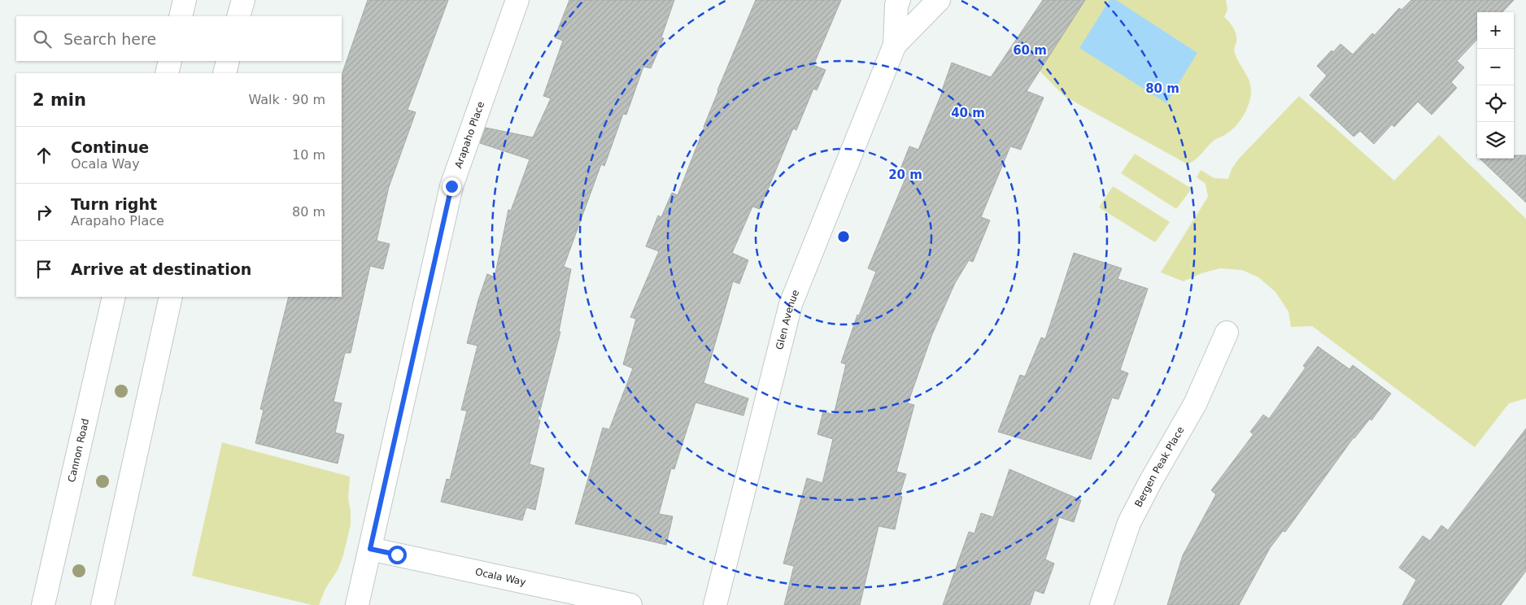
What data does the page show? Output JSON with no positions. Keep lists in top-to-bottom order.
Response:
{
  "streets": {
    "street": [
      "Arapaho Place",
      "Glen Avenue",
      "Cannon Road",
      "Bergen Peak Place",
      "Ocala Way"
    ]
  },
  "crossings": [
    ["Arapaho Place", "Ocala Way"]
  ],
  "page": {
    "map_buttons": ["+", "−"],
    "search": "Search here",
    "heading": ["2 min", "Walk · 90 m"],
    "list": [
      ["Continue", "Ocala Way", "10 m"],
      ["Turn right", "Arapaho Place", "80 m"],
      "Arrive at destination"
    ]
  },
  "rings": [
    "60 m",
    "80 m",
    "40 m",
    "20 m"
  ]
}
